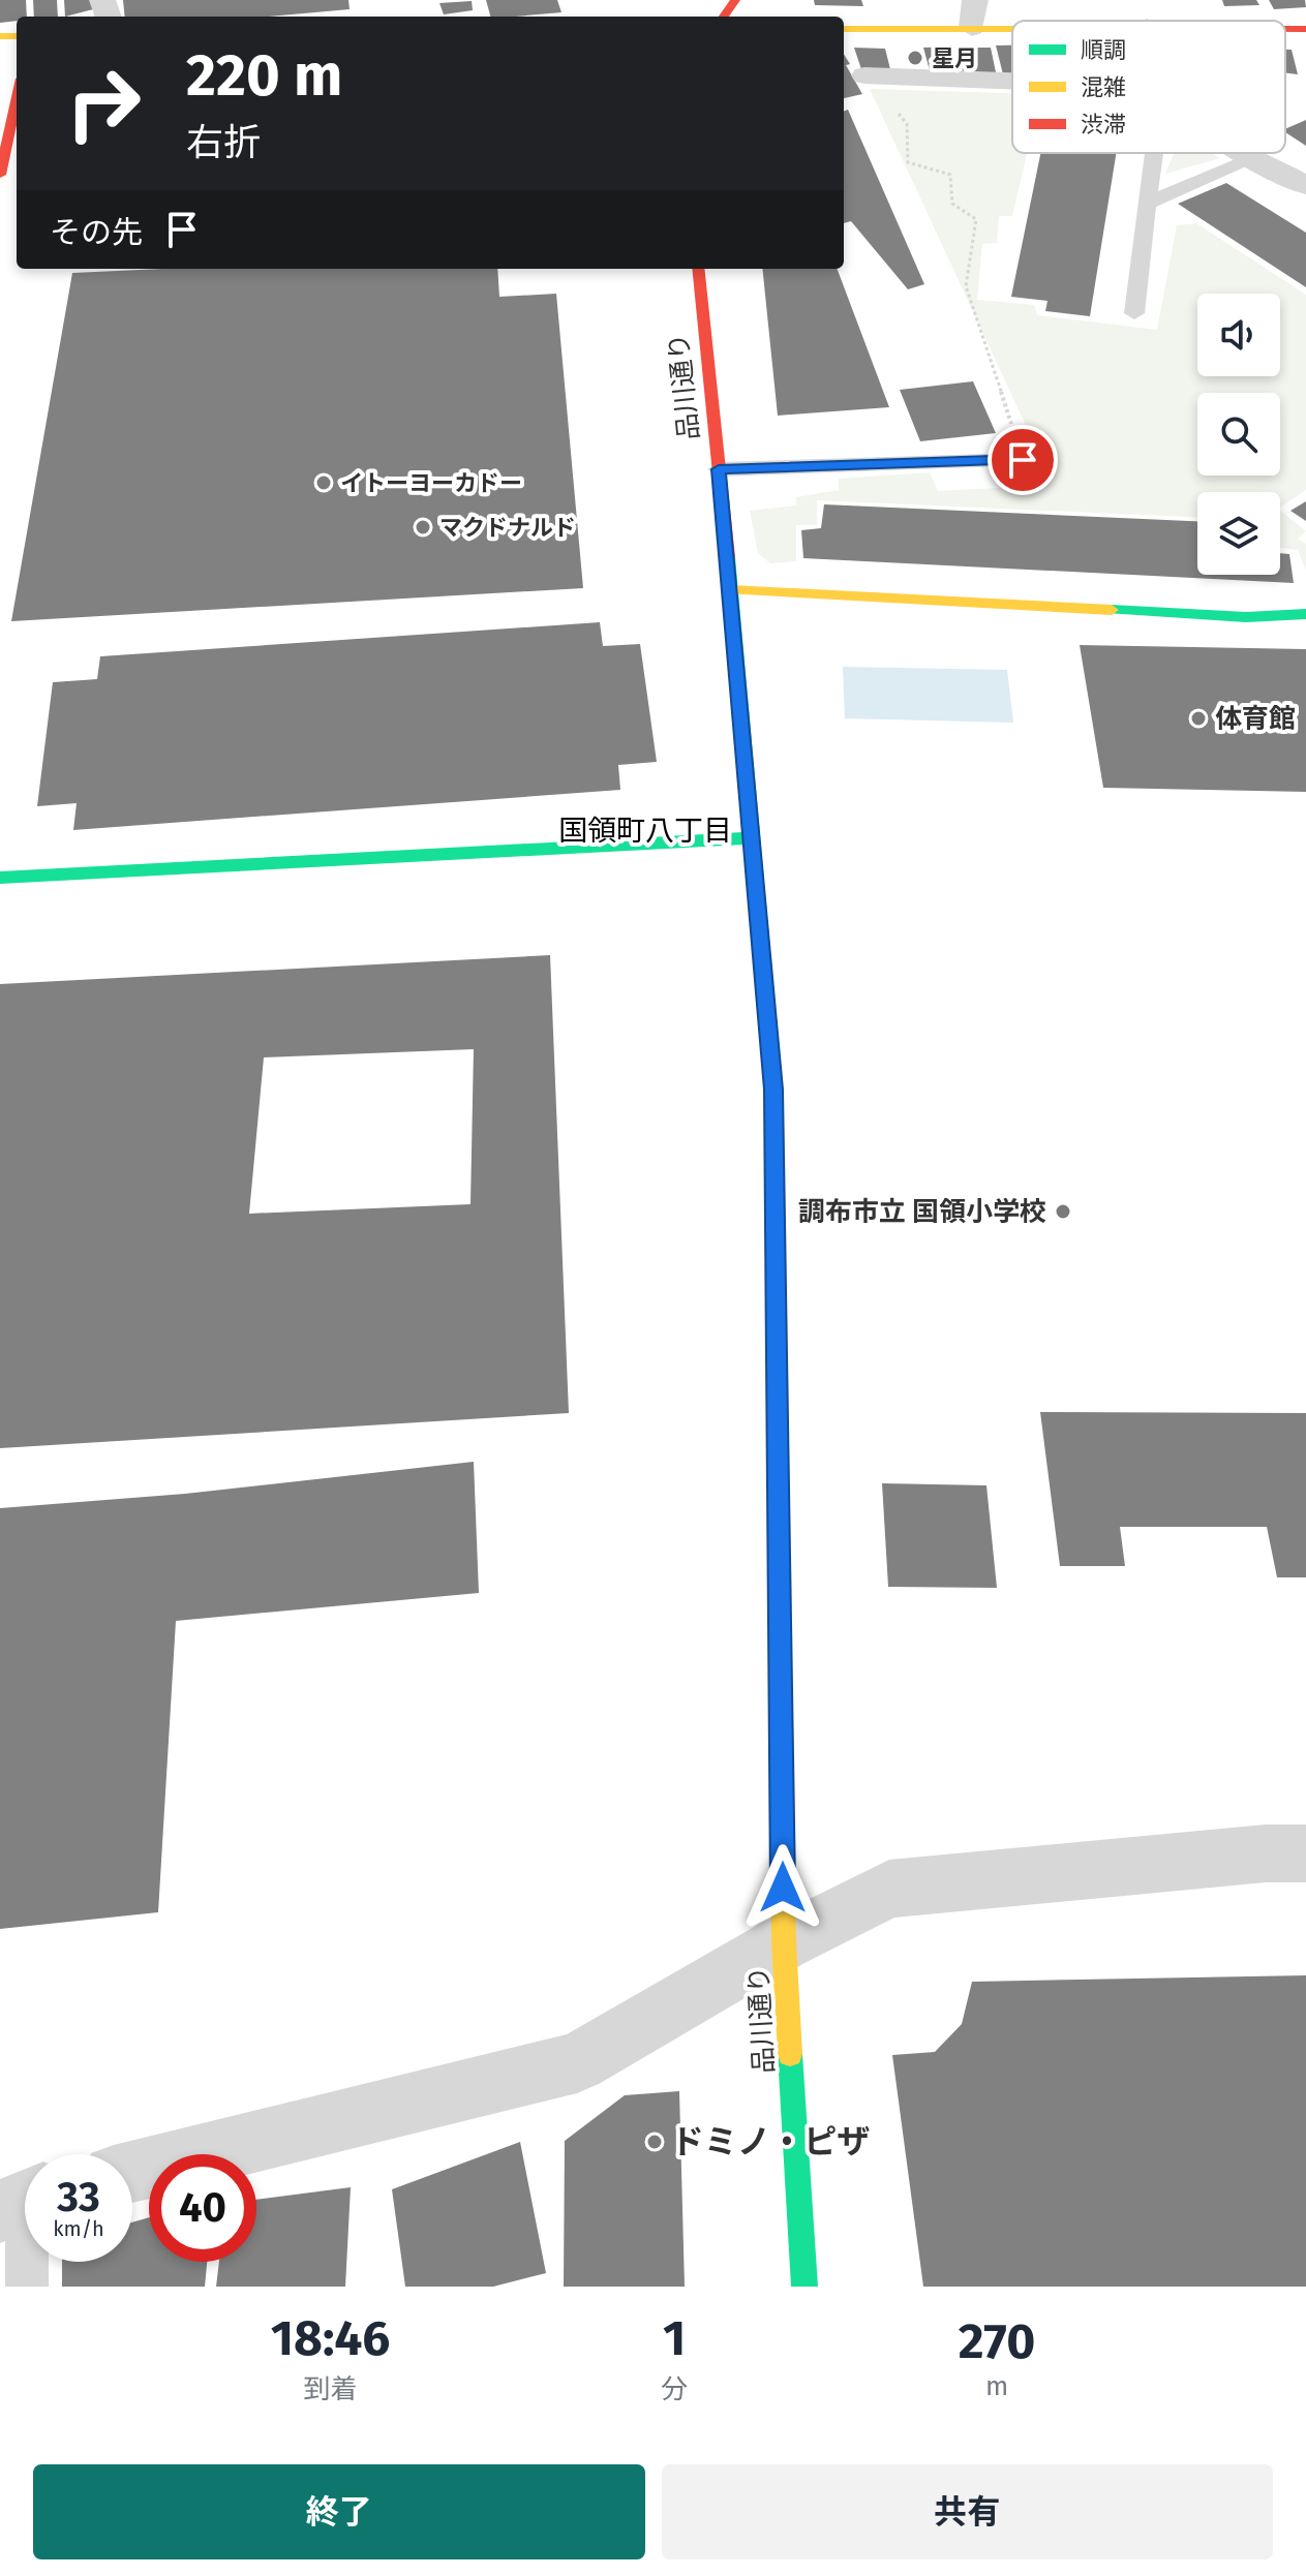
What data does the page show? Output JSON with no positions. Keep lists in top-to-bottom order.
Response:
{
  "streets": {
    "street": ["品川通り"]
  },
  "districts": ["国領町八丁目"],
  "places": [
    "星月",
    "イトーヨーカドー",
    "マクドナルド",
    "体育館",
    "調布市立 国領小学校",
    "ドミノ・ピザ"
  ],
  "legend": ["順調", "混雑", "渋滞"],
  "page": {
    "turn": ["220 m", "右折"],
    "then": "その先",
    "speed": "33 km/h",
    "limit": "40",
    "eta": [
      "18:46",
      "到着",
      "1",
      "分",
      "270",
      "m"
    ],
    "buttons": ["終了", "共有"]
  }
}
